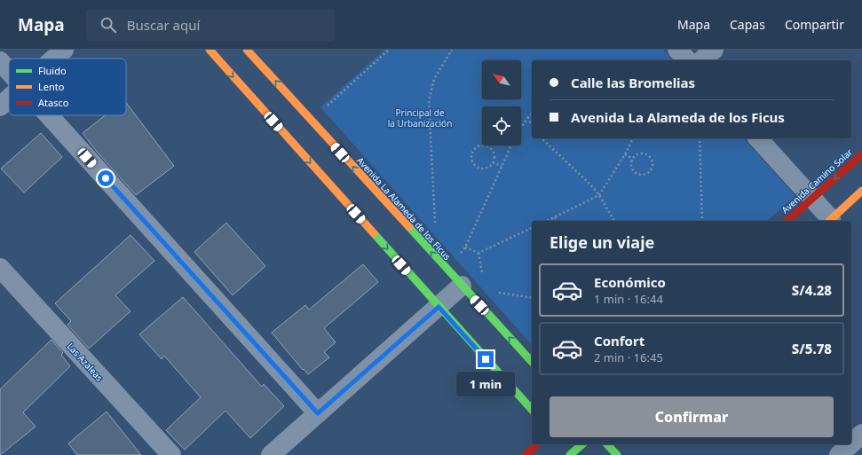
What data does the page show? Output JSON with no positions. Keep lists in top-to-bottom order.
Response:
{
  "streets": {
    "street": ["Avenida Camino Solar", "Avenida La Alameda de los Ficus", "Las Azaleas"]
  },
  "parks": ["Principal de la Urbanización"],
  "legend": ["Fluido", "Lento", "Atasco"],
  "north": "top left",
  "page": {
    "header": "Mapa",
    "search": "Buscar aquí",
    "nav": ["Mapa", "Capas", "Compartir"],
    "banner": ["Calle las Bromelias", "Avenida La Alameda de los Ficus"],
    "heading": "Elige un viaje",
    "list": [
      {
        "name": "Económico",
        "note": "1 min · 16:44",
        "value": "S/4.28"
      },
      {
        "name": "Confort",
        "note": "2 min · 16:45",
        "value": "S/5.78"
      }
    ],
    "bubble": "1 min",
    "buttons": "Confirmar"
  }
}
